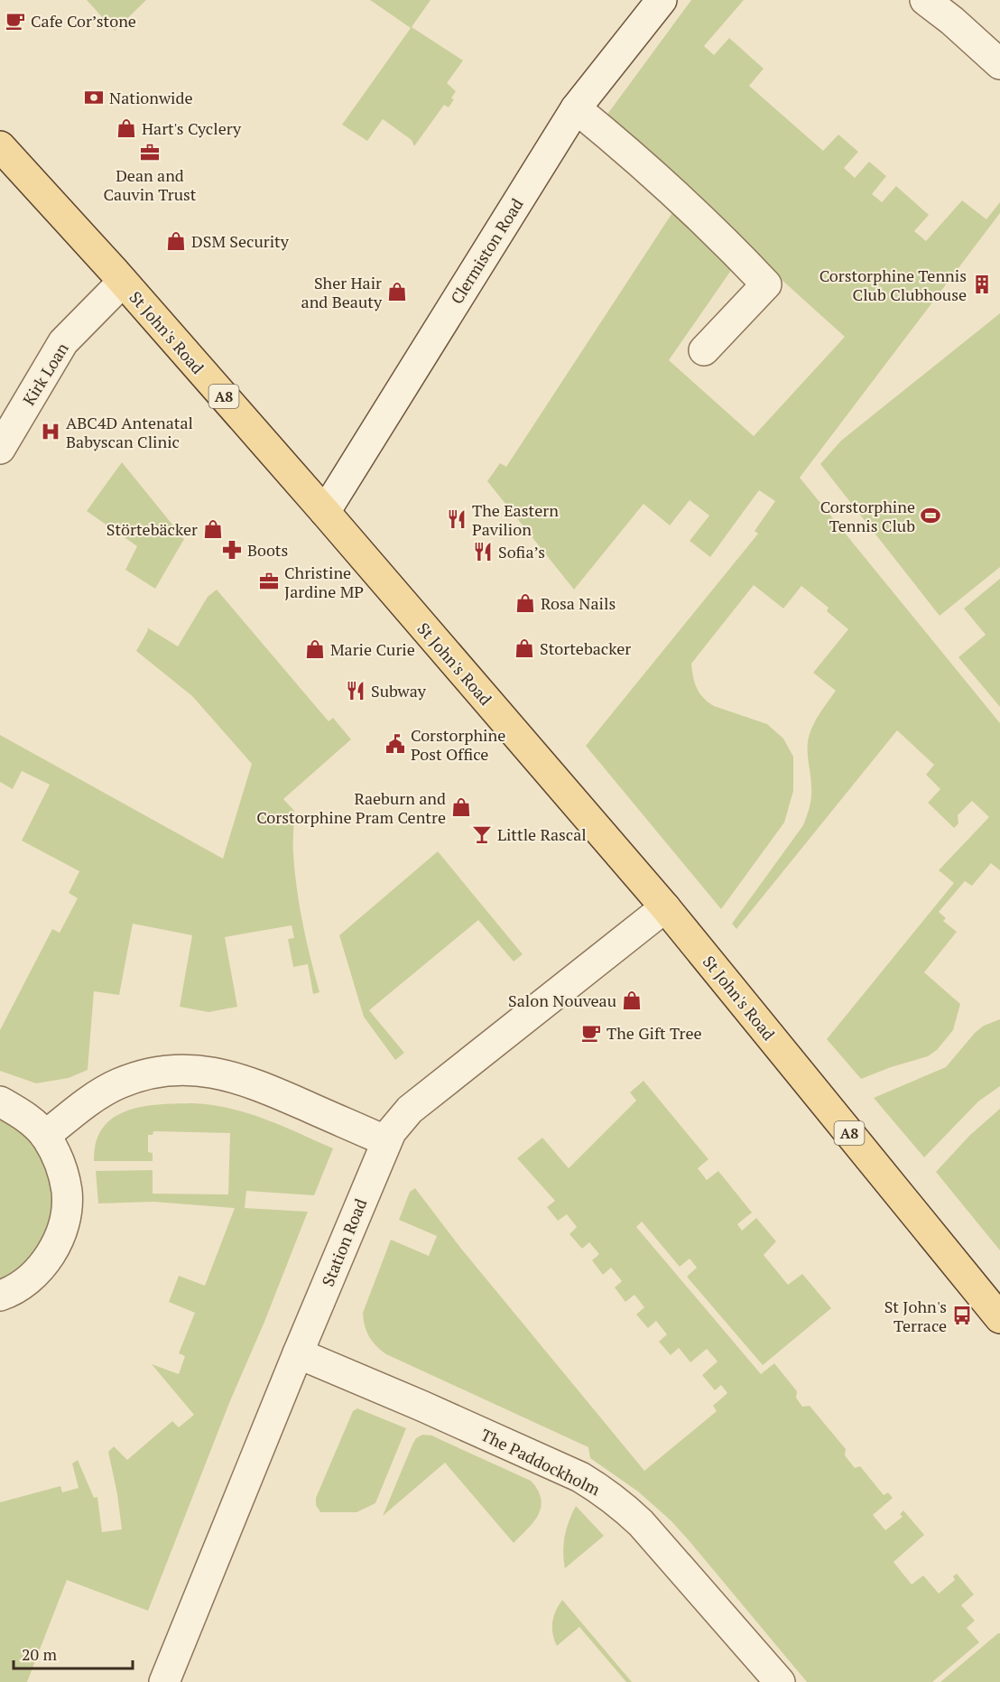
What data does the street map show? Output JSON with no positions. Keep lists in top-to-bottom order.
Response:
{
  "streets": {
    "main road": ["St John's Road", "A8"],
    "street": [
      "Clermiston Road",
      "Kirk Loan",
      "Station Road",
      "The Paddockholm"
    ]
  },
  "crossings": [
    ["Clermiston Road", "St John's Road"],
    ["St John's Road", "Kirk Loan"],
    ["St John's Road", "Station Road"],
    ["Station Road", "The Paddockholm"]
  ],
  "places": {
    "cafe": ["Cafe Cor’stone", "The Gift Tree"],
    "bank": ["Nationwide"],
    "shop": [
      "Hart's Cyclery",
      "DSM Security",
      "Sher Hair and Beauty",
      "Störtebäcker",
      "Rosa Nails",
      "Stortebacker",
      "Marie Curie",
      "Raeburn and Corstorphine Pram Centre",
      "Salon Nouveau"
    ],
    "office": ["Dean and Cauvin Trust", "Christine Jardine MP"],
    "building": ["Corstorphine Tennis Club Clubhouse"],
    "hospital": ["ABC4D Antenatal Babyscan Clinic"],
    "sports": ["Corstorphine Tennis Club"],
    "restaurant": ["The Eastern Pavilion", "Sofia’s", "Subway"],
    "pharmacy": ["Boots"],
    "public building": ["Corstorphine Post Office"],
    "bar": ["Little Rascal"],
    "bus stop": ["St John's Terrace"]
  },
  "scale_bar": "20 m"
}
